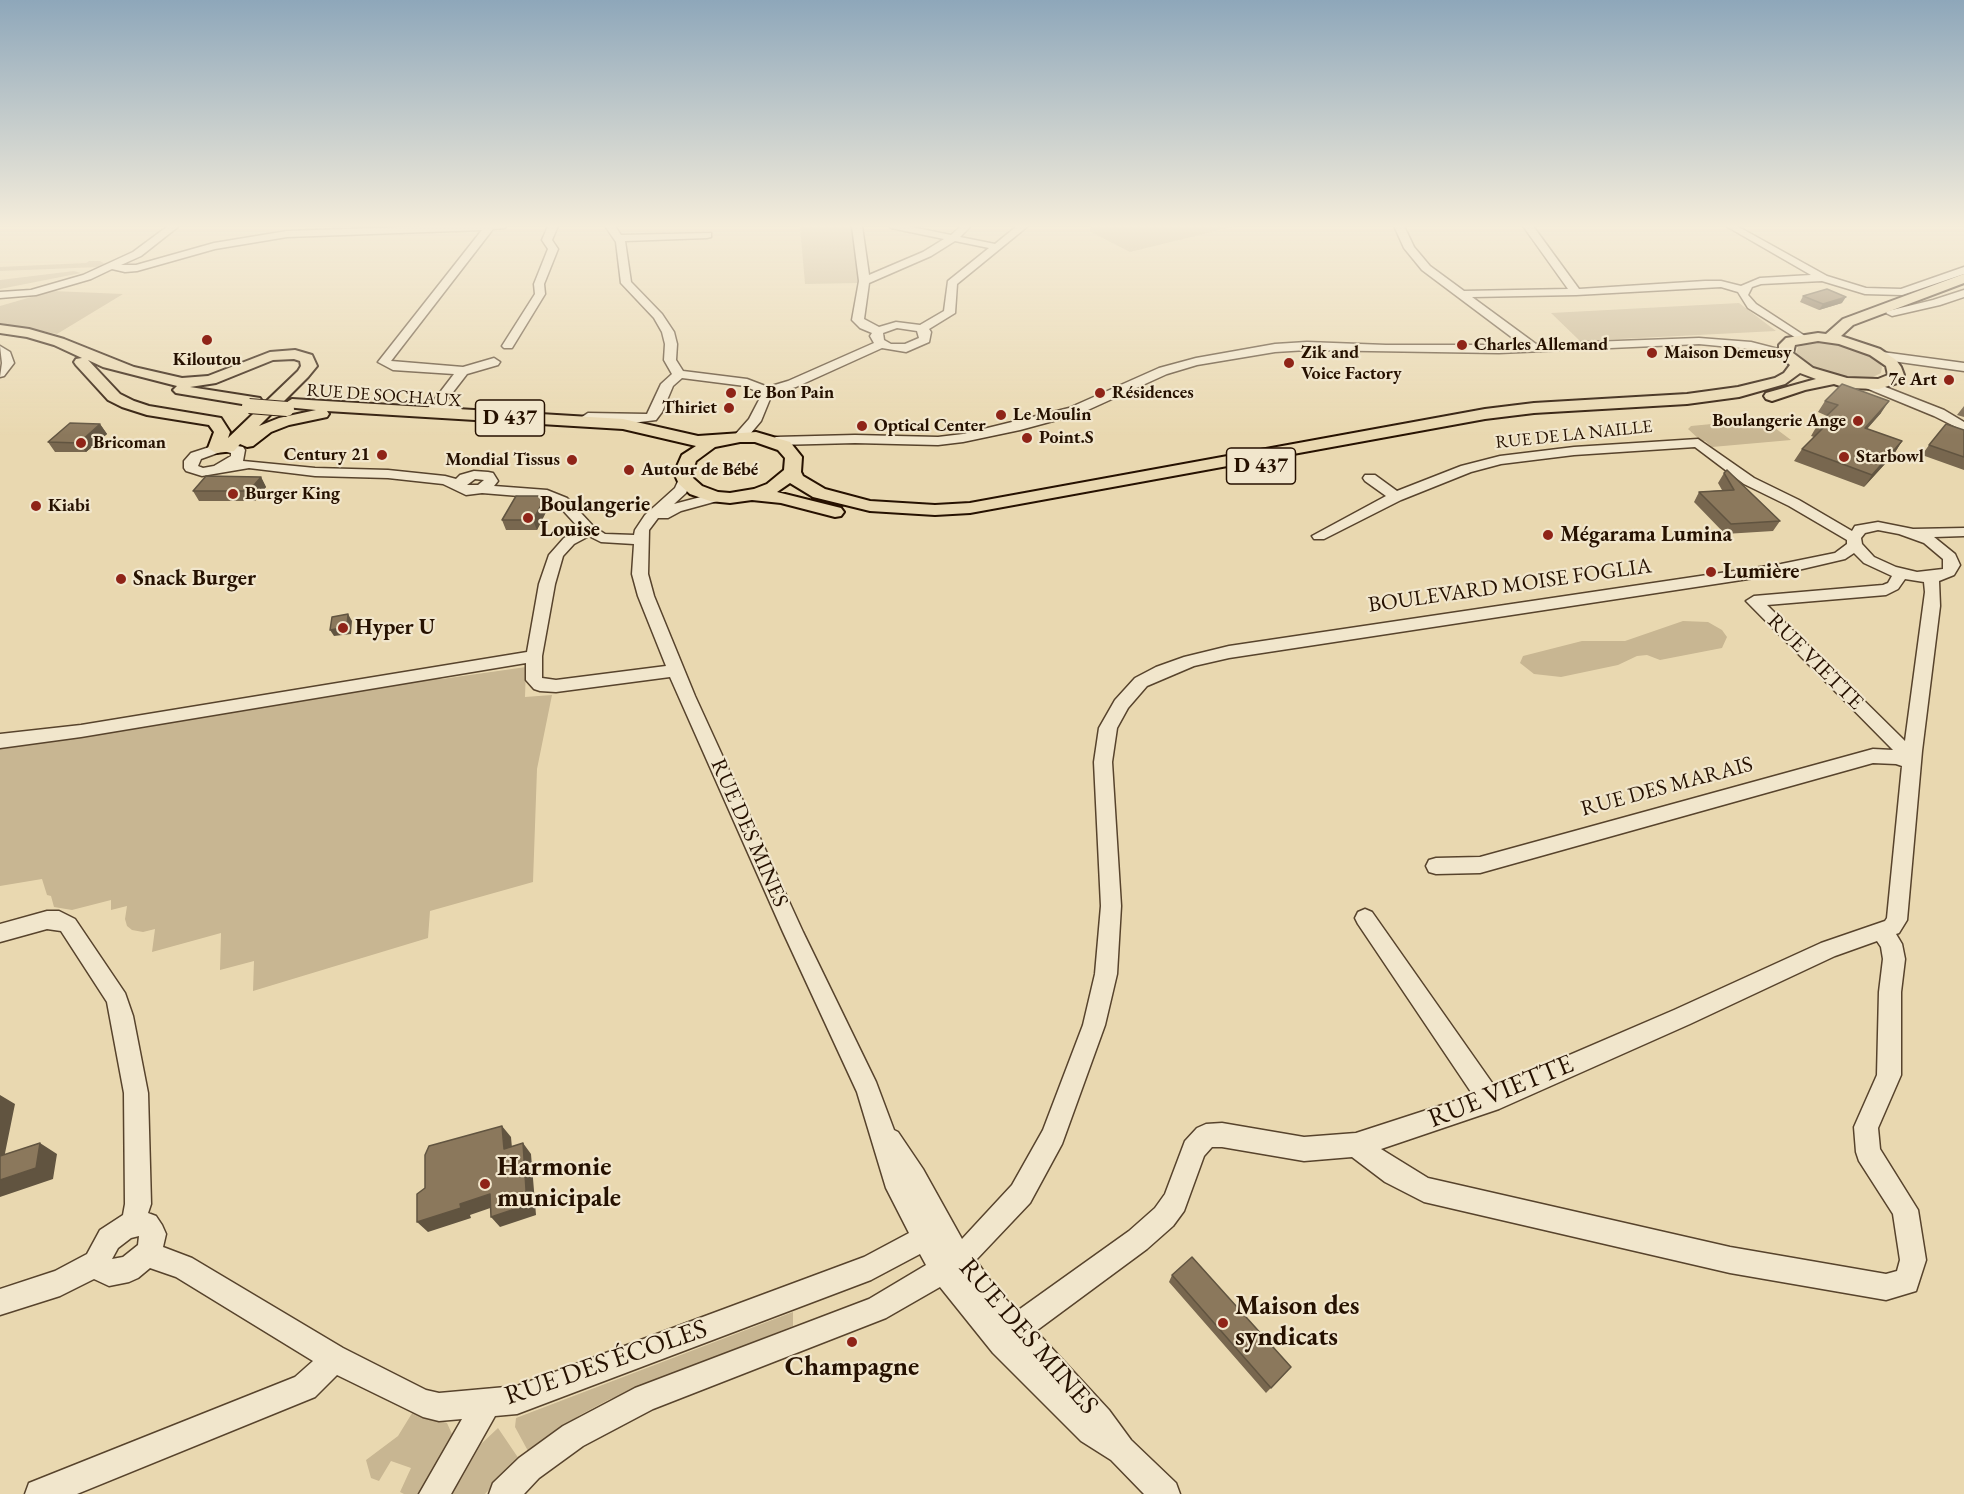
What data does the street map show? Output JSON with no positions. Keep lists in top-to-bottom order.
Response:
{
  "streets": {
    "main road": ["RUE DE SOCHAUX", "D 437"],
    "street": [
      "RUE DE LA NAILLE",
      "BOULEVARD MOISE FOGLIA",
      "RUE VIETTE",
      "RUE DES MARAIS",
      "RUE DES MINES",
      "RUE DES ÉCOLES"
    ]
  },
  "crossings": [
    ["RUE DE SOCHAUX", "D 437"],
    ["BOULEVARD MOISE FOGLIA", "RUE DES MINES"],
    ["RUE VIETTE", "RUE DES MARAIS"],
    ["RUE VIETTE", "RUE DES MINES"],
    ["RUE DES MINES", "RUE DES ÉCOLES"]
  ],
  "places": [
    "Kiloutou",
    "Charles Allemand",
    "Maison Demeusy",
    "Zik and Voice Factory",
    "7e Art",
    "Le Bon Pain",
    "Résidences",
    "Thiriet",
    "Le Moulin",
    "Boulangerie Ange",
    "Optical Center",
    "Point.S",
    "Bricoman",
    "Century 21",
    "Starbowl",
    "Mondial Tissus",
    "Autour de Bébé",
    "Burger King",
    "Kiabi",
    "Boulangerie Louise",
    "Mégarama Lumina",
    "Lumière",
    "Snack Burger",
    "Hyper U",
    "Harmonie municipale",
    "Maison des syndicats",
    "Champagne"
  ]
}
